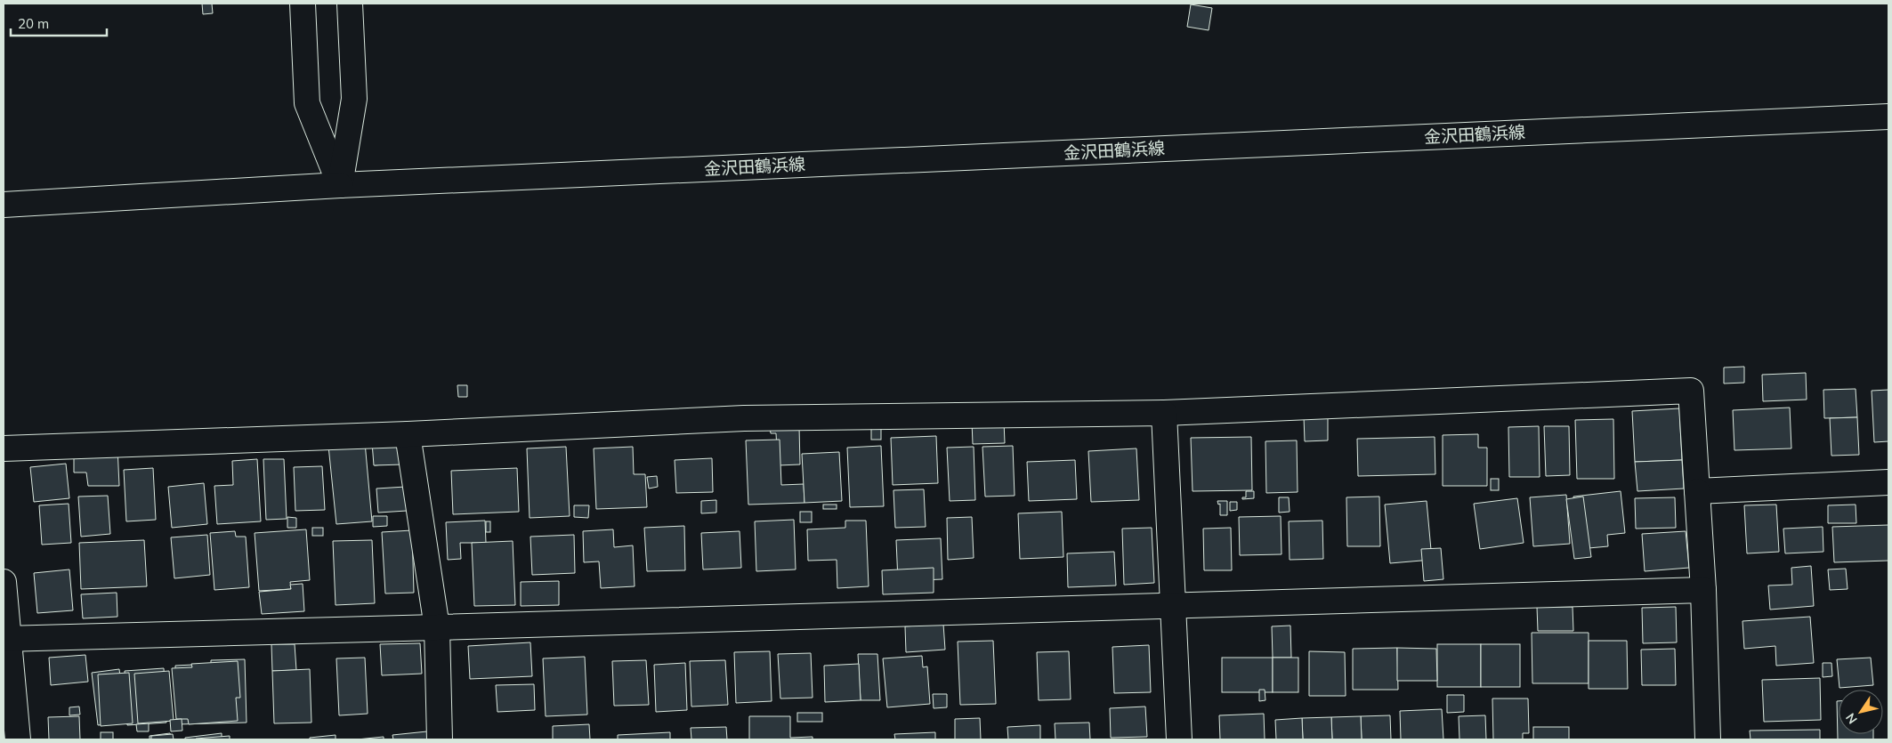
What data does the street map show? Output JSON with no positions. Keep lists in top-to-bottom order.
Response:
{
  "streets": {
    "main road": ["金沢田鶴浜線"]
  },
  "scale_bar": "20 m",
  "north": "bottom left"
}
